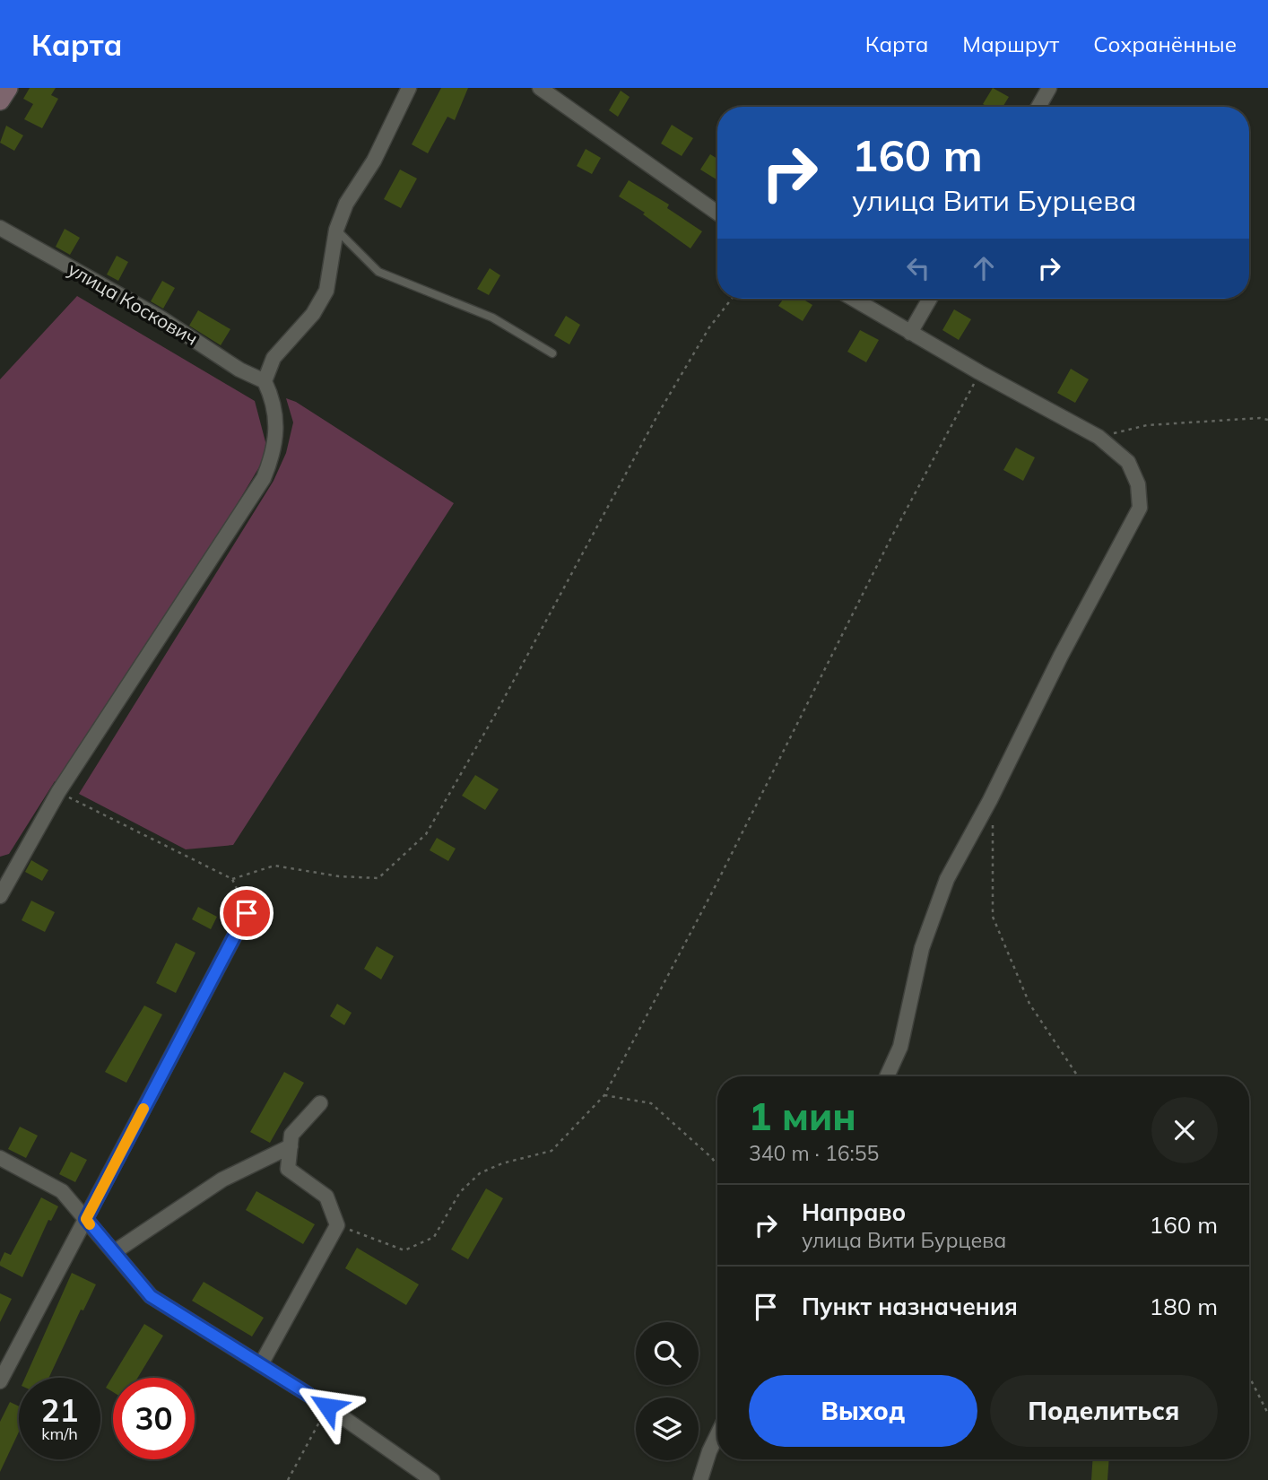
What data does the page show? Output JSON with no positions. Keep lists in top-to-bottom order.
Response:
{
  "streets": {
    "street": ["улица Коскович"]
  },
  "page": {
    "header": "Карта",
    "nav": ["Карта", "Маршрут", "Сохранённые"],
    "turn": ["160 m", "улица Вити Бурцева"],
    "heading": ["1 мин", "340 m · 16:55"],
    "list": [
      {
        "name": "Направо",
        "note": "улица Вити Бурцева",
        "value": "160 m"
      },
      {
        "name": "Пункт назначения",
        "value": "180 m"
      }
    ],
    "buttons": ["Выход", "Поделиться"],
    "speed": "21 km/h",
    "limit": "30"
  }
}
